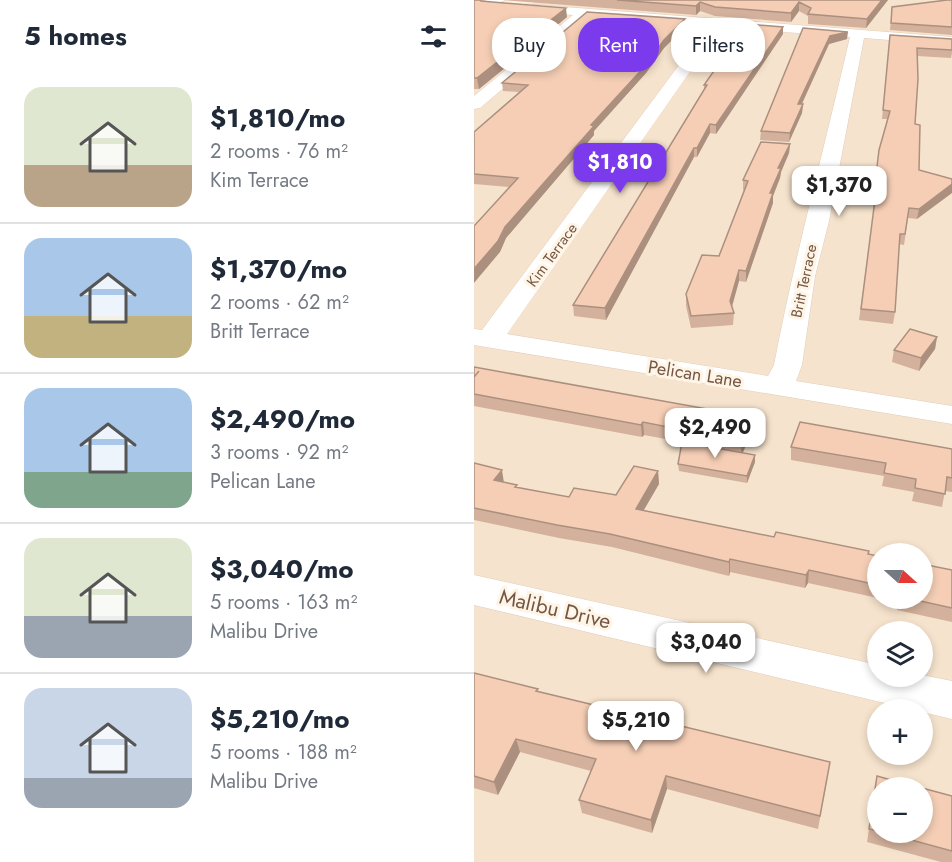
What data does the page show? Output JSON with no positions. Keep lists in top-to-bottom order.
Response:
{
  "streets": {
    "street": [
      "Kim Terrace",
      "Britt Terrace",
      "Pelican Lane",
      "Malibu Drive"
    ]
  },
  "crossings": [
    ["Kim Terrace", "Pelican Lane"],
    ["Britt Terrace", "Pelican Lane"]
  ],
  "north": "right",
  "page": {
    "heading": "5 homes",
    "chip": ["Buy", "Rent", "Filters"],
    "list": [
      {
        "name": "$1,810/mo",
        "note": "2 rooms · 76 m² · Kim Terrace"
      },
      {
        "name": "$1,370/mo",
        "note": "2 rooms · 62 m² · Britt Terrace"
      },
      {
        "name": "$2,490/mo",
        "note": "3 rooms · 92 m² · Pelican Lane"
      },
      {
        "name": "$3,040/mo",
        "note": "5 rooms · 163 m² · Malibu Drive"
      },
      {
        "name": "$5,210/mo",
        "note": "5 rooms · 188 m² · Malibu Drive"
      }
    ],
    "price": [
      "$1,810",
      "$1,370",
      "$2,490",
      "$3,040",
      "$5,210"
    ],
    "map_buttons": ["+", "−"]
  }
}
